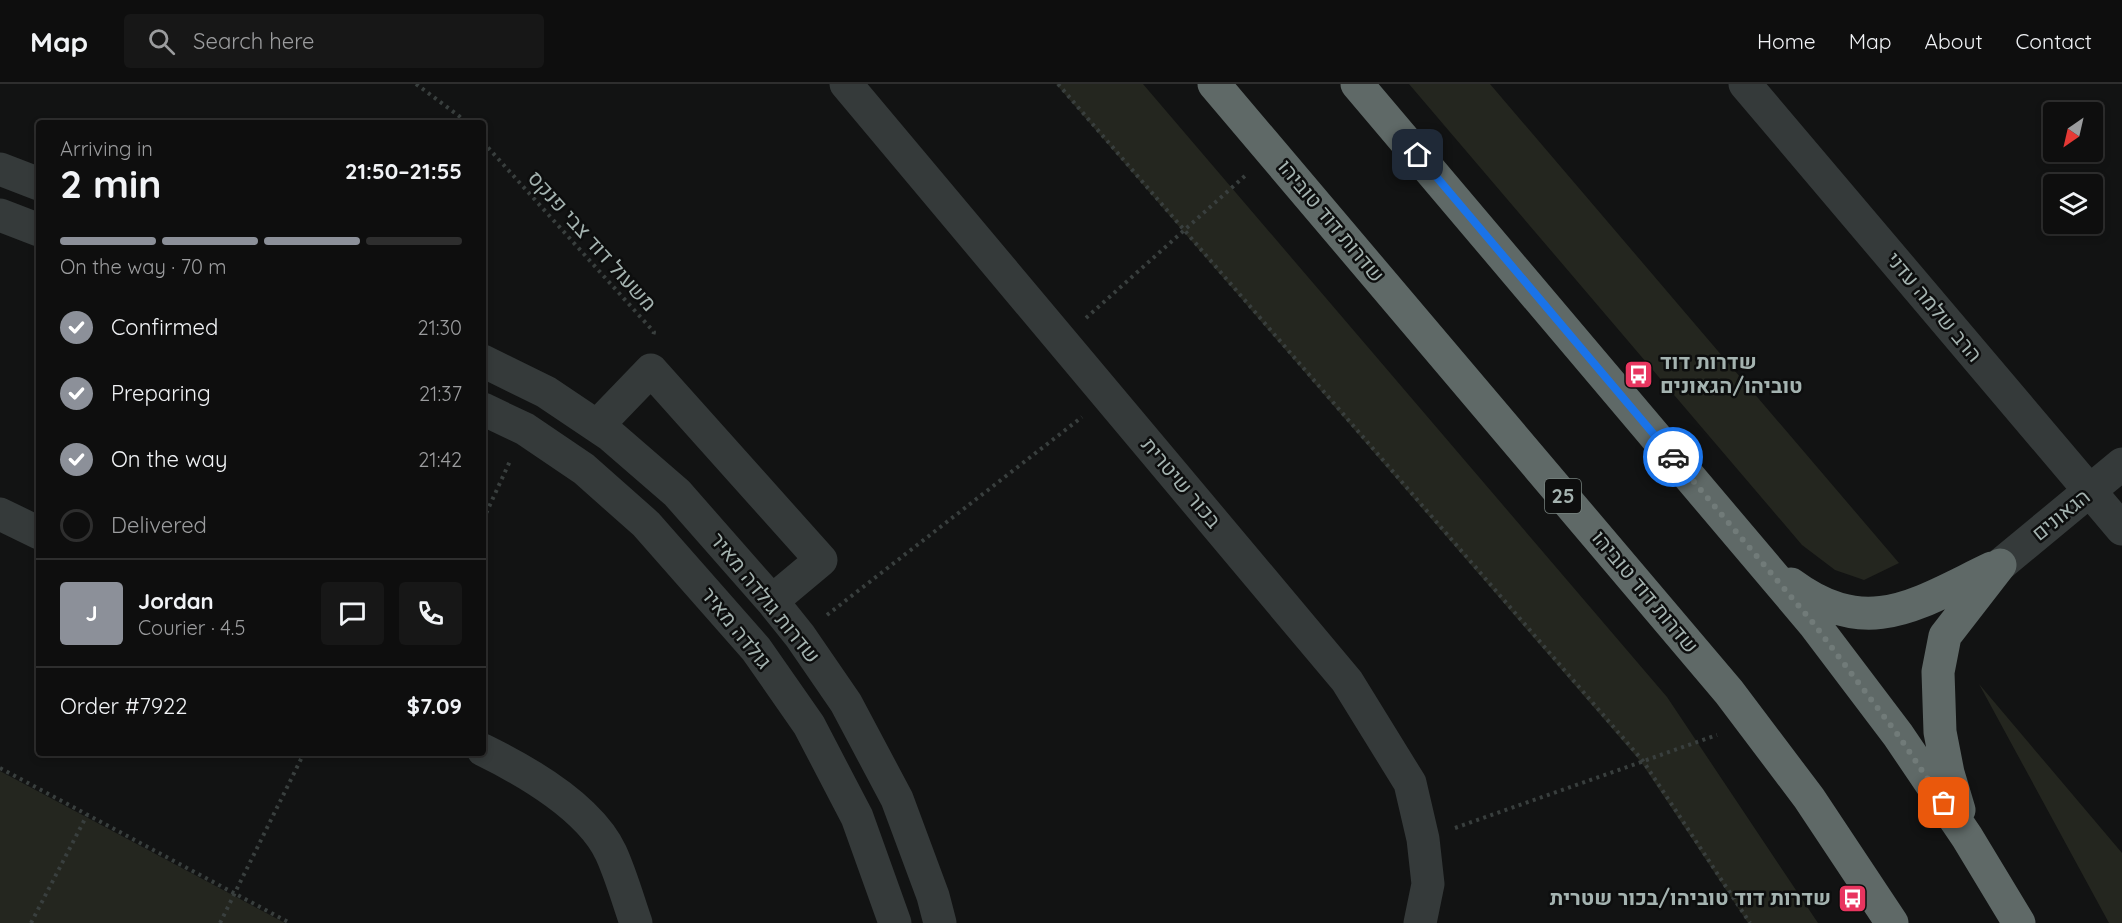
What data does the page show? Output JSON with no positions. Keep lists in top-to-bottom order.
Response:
{
  "streets": {
    "highway": ["שדרות דוד טוביהו", "25"],
    "street": [
      "הרב שלמה עדני",
      "בכור שיטרית",
      "הגאונים",
      "שדרות גולדה מאיר",
      "גולדה מאיר"
    ],
    "path": ["משעול דוד צבי פנקס"]
  },
  "crossings": [
    ["הרב שלמה עדני", "הגאונים"]
  ],
  "places": {
    "bus stop": ["שדרות דוד טוביהו/הגאונים", "שדרות דוד טוביהו/בכור שטרית"]
  },
  "north": "bottom left",
  "page": {
    "header": "Map",
    "search": "Search here",
    "nav": [
      "Home",
      "Map",
      "About",
      "Contact"
    ],
    "heading": ["2 min", "Arriving in", "21:50–21:55"],
    "panel": [
      "Jordan",
      "Courier · 4.5",
      "Order #7922",
      "$7.09"
    ],
    "bar": "On the way · 70 m",
    "list": [
      ["Confirmed", "21:30"],
      ["Preparing", "21:37"],
      ["On the way", "21:42"],
      "Delivered"
    ],
    "round": "J"
  }
}
